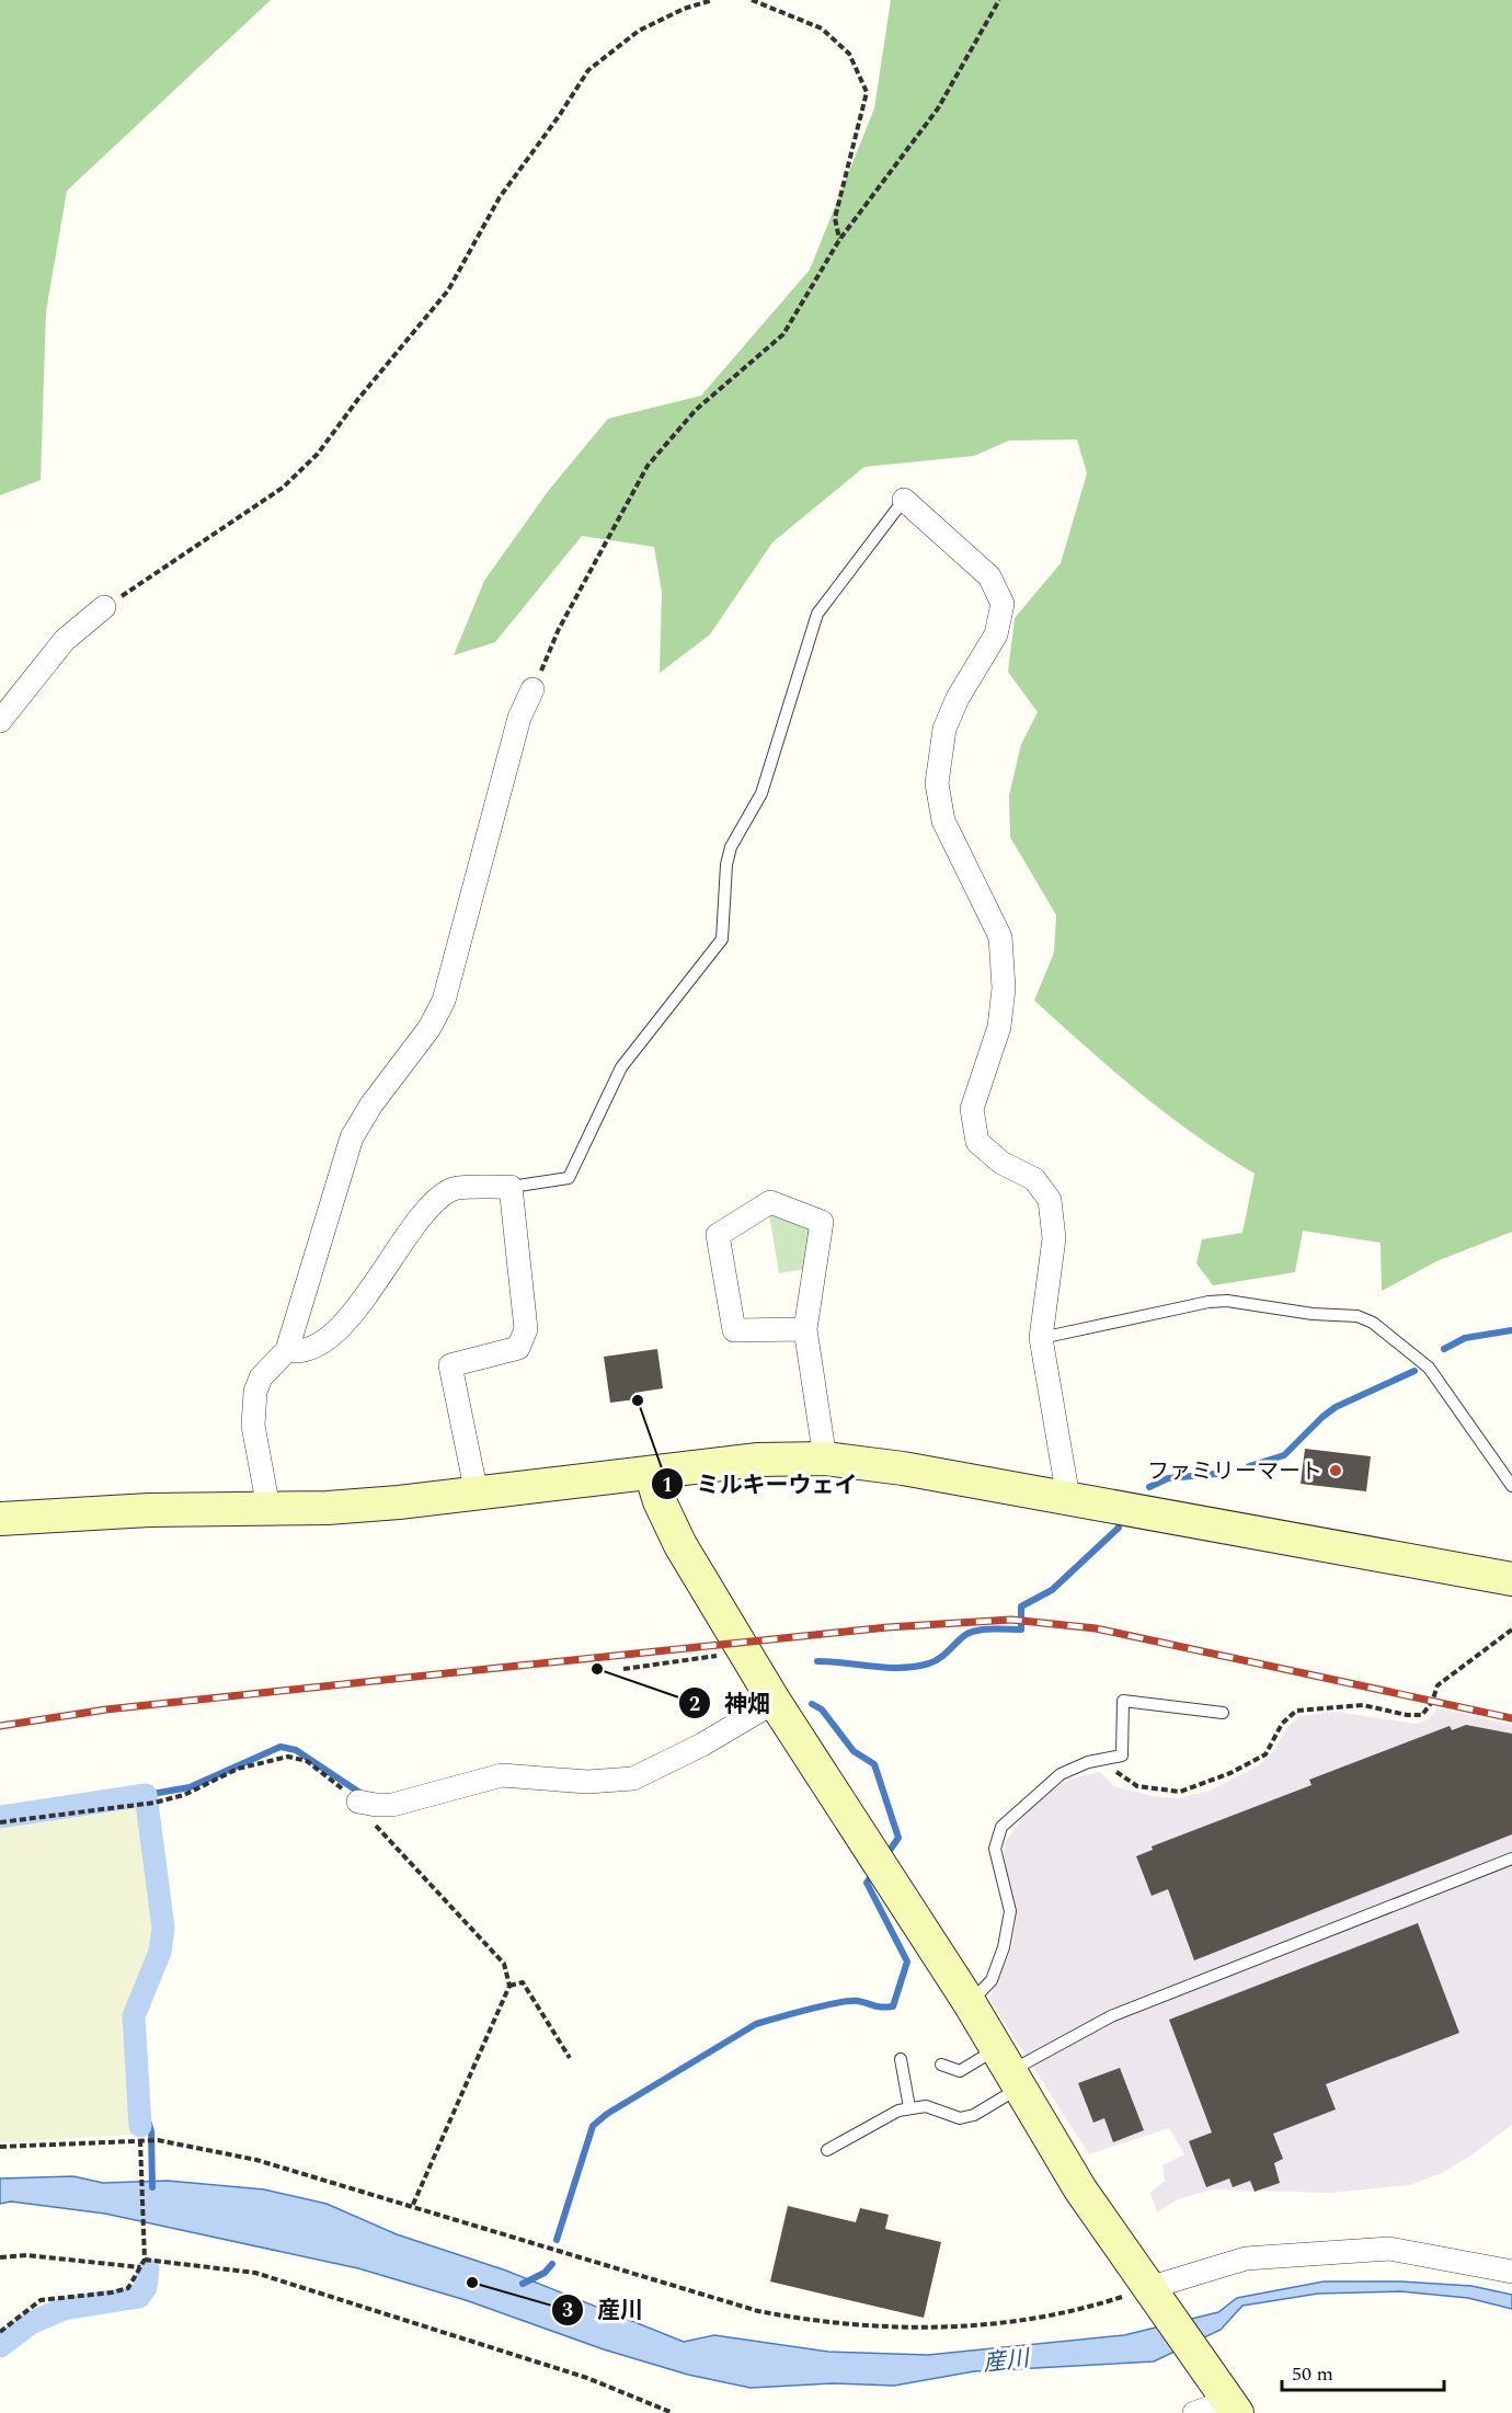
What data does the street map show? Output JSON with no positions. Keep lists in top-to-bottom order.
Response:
{
  "water": ["産川"],
  "places": [
    "ミルキーウェイ",
    "ファミリーマート",
    "神畑",
    "産川"
  ],
  "scale_bar": "50 m"
}
